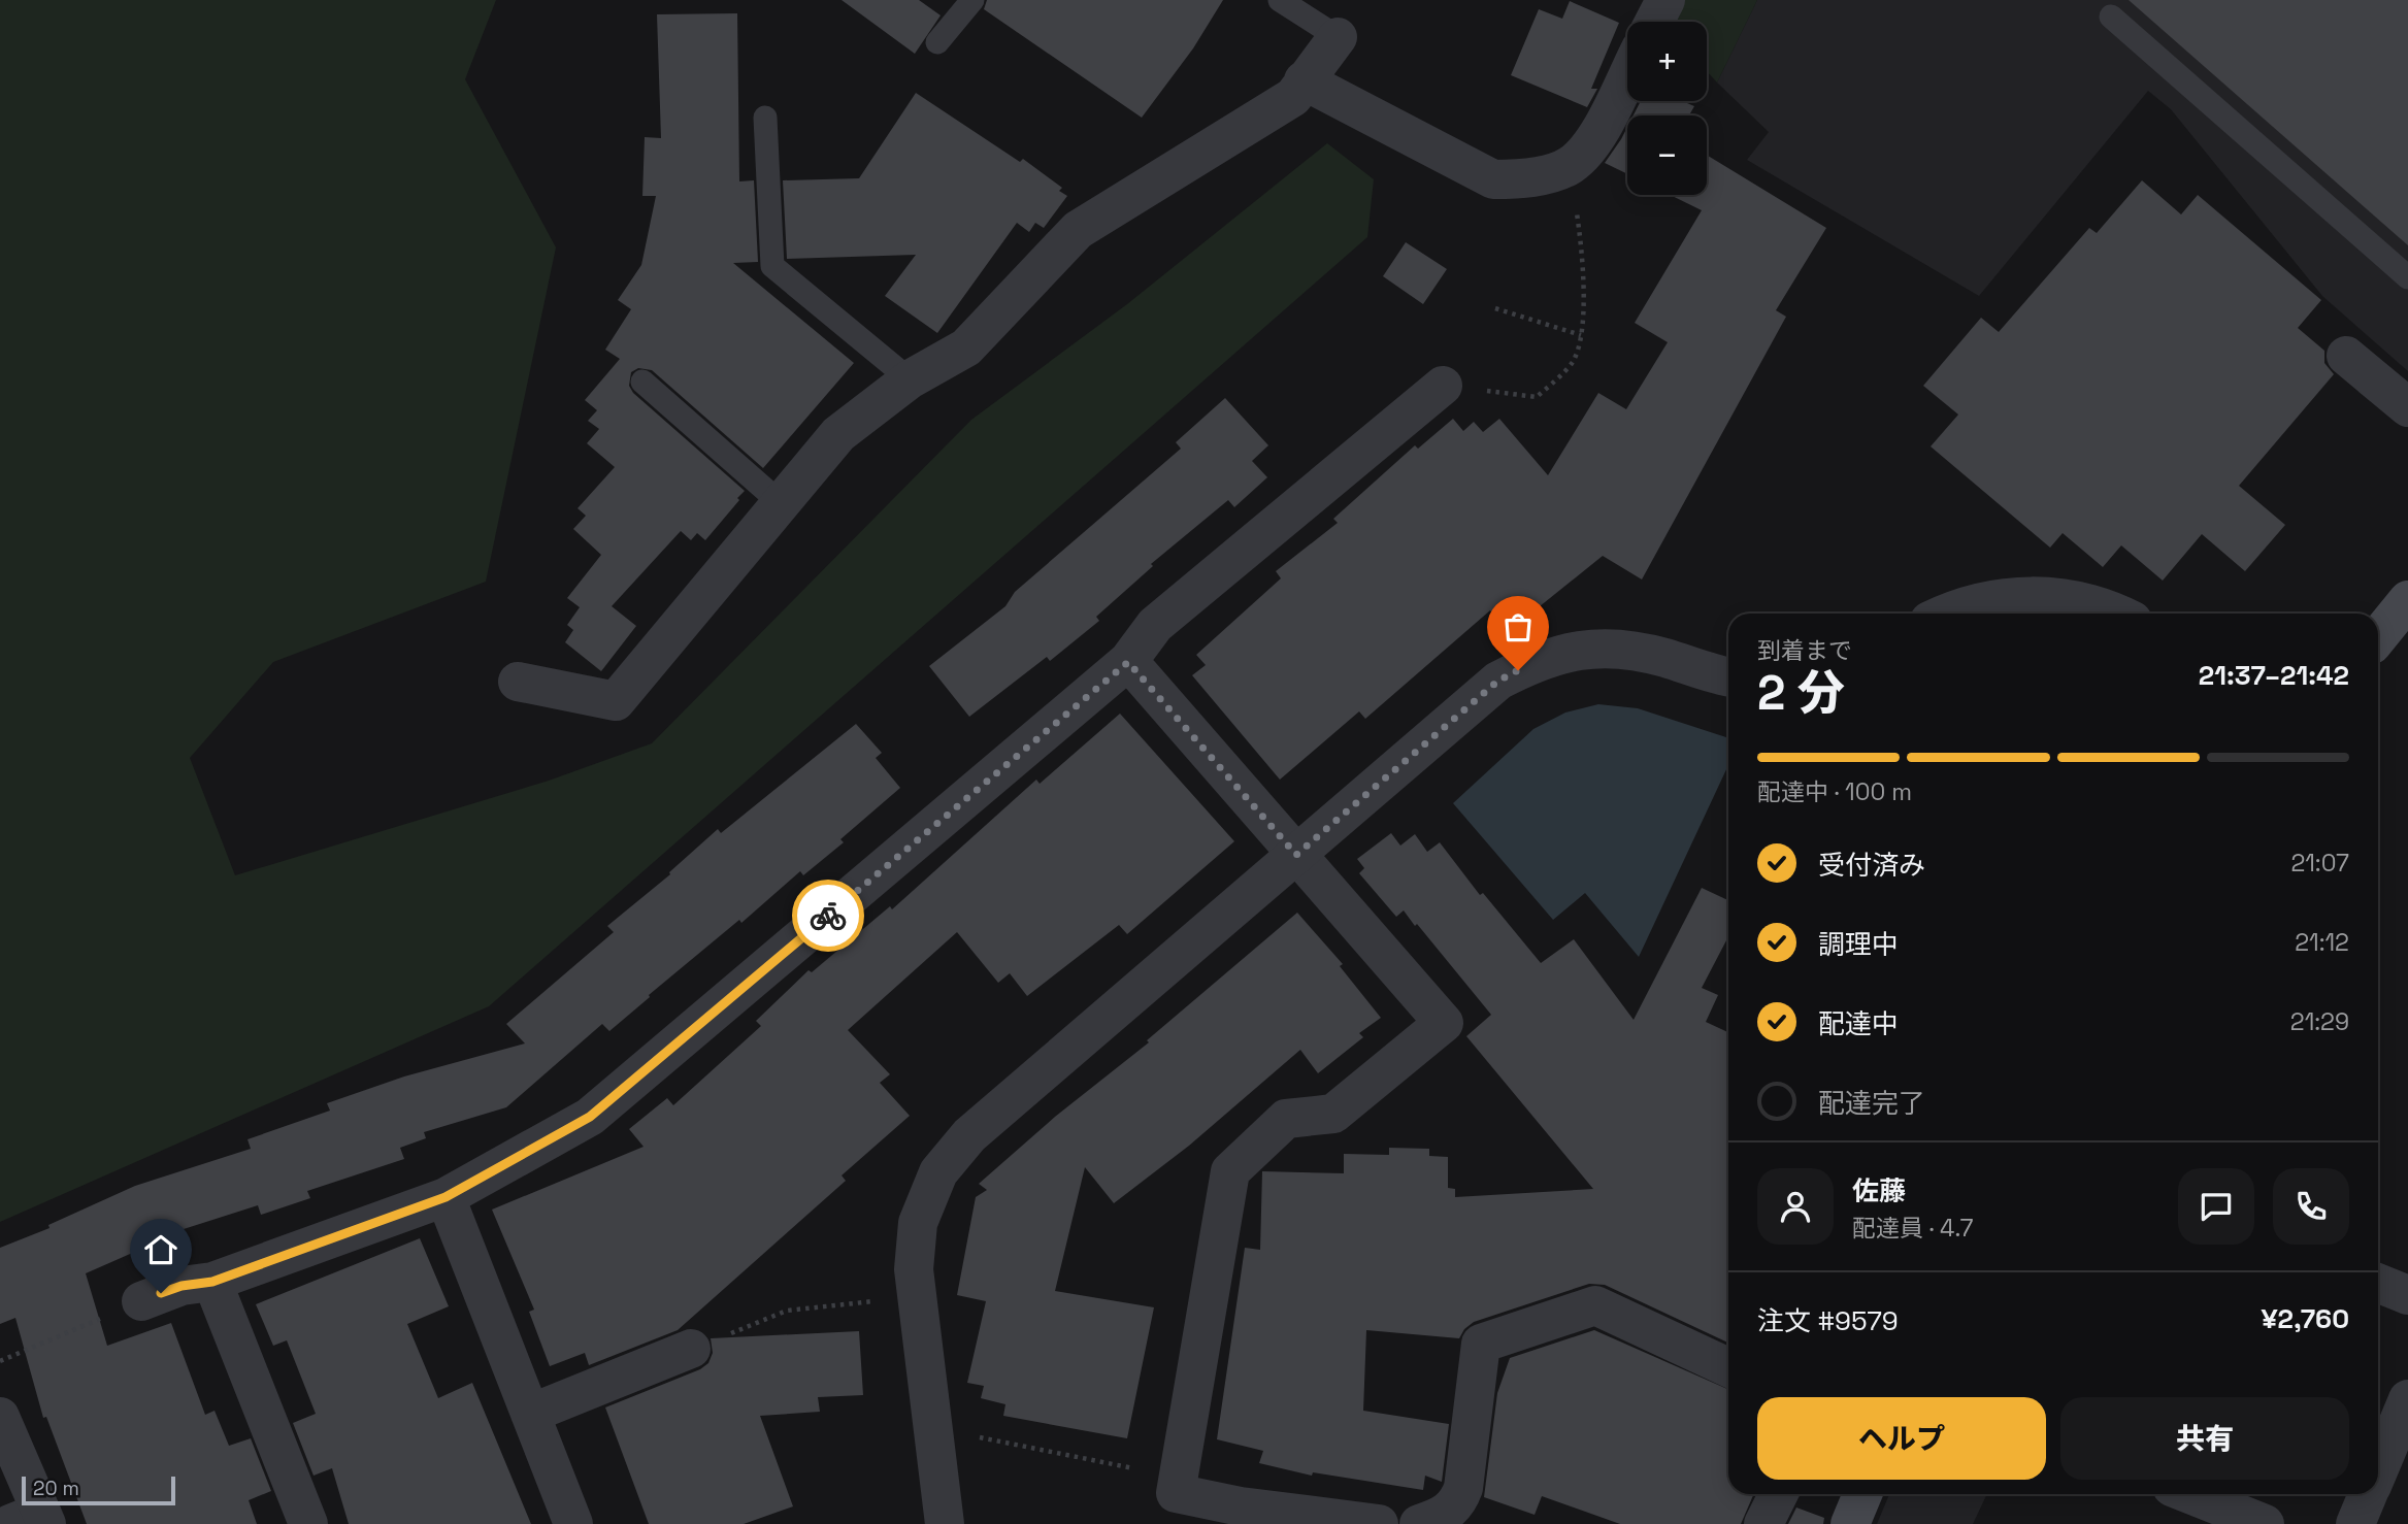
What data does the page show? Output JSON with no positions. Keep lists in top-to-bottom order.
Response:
{
  "scale_bar": "20 m",
  "page": {
    "map_buttons": ["+", "−"],
    "heading": ["2 分", "到着まで", "21:37–21:42"],
    "panel": [
      "佐藤",
      "配達員 · 4.7",
      "注文 #9579",
      "¥2,760"
    ],
    "bar": "配達中 · 100 m",
    "list": [
      ["受付済み", "21:07"],
      ["調理中", "21:12"],
      ["配達中", "21:29"],
      "配達完了"
    ],
    "buttons": ["ヘルプ", "共有"],
    "scale": "20 m"
  }
}
